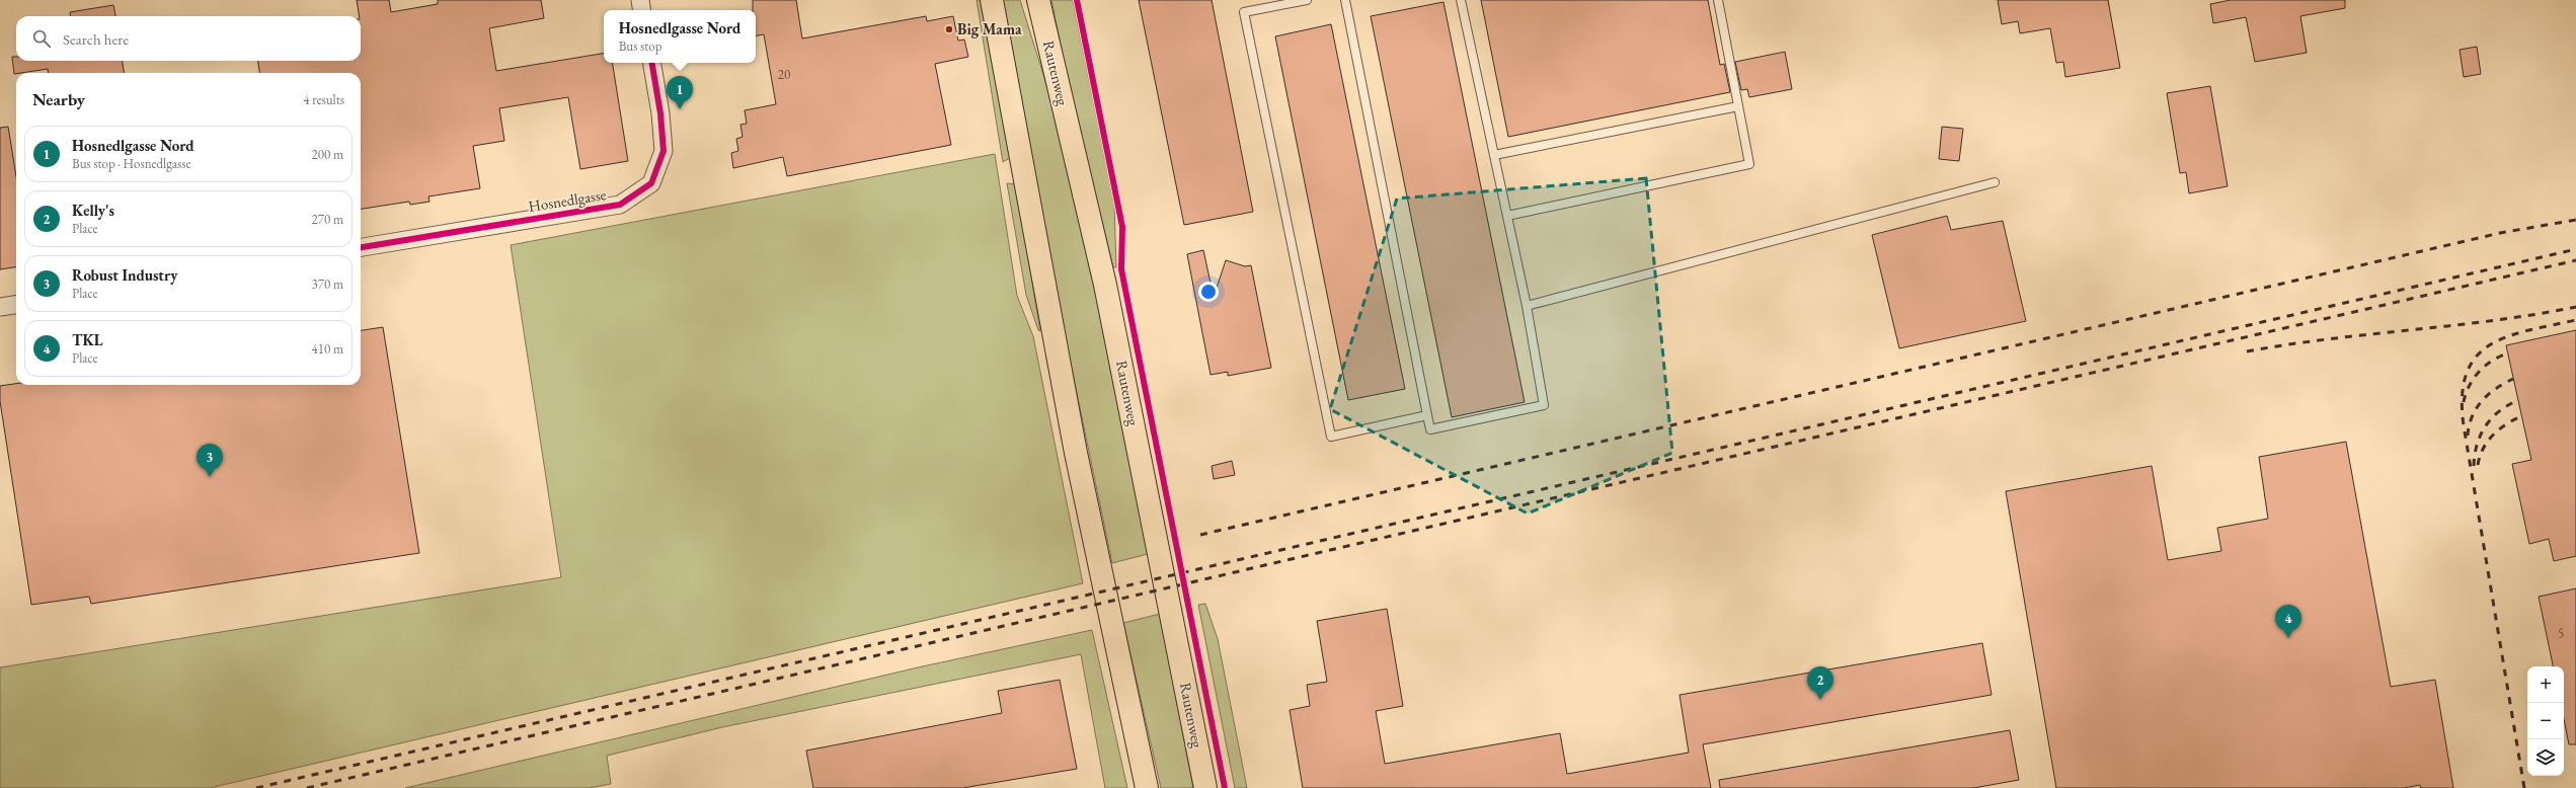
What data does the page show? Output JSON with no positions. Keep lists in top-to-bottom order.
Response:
{
  "streets": {
    "main road": ["Rautenweg"],
    "street": ["Hosnedlgasse"]
  },
  "places": ["Big Mama"],
  "house_numbers": ["20", "5"],
  "page": {
    "popup": ["Hosnedlgasse Nord", "Bus stop"],
    "search": "Search here",
    "heading": ["Nearby", "4 results"],
    "pins": [
      "1",
      "3",
      "4",
      "2"
    ],
    "list": [
      {
        "mark": "1",
        "name": "Hosnedlgasse Nord",
        "note": "Bus stop · Hosnedlgasse",
        "value": "200 m"
      },
      {
        "mark": "2",
        "name": "Kelly's",
        "note": "Place",
        "value": "270 m"
      },
      {
        "mark": "3",
        "name": "Robust Industry",
        "note": "Place",
        "value": "370 m"
      },
      {
        "mark": "4",
        "name": "TKL",
        "note": "Place",
        "value": "410 m"
      }
    ],
    "map_buttons": ["+", "−"]
  }
}
